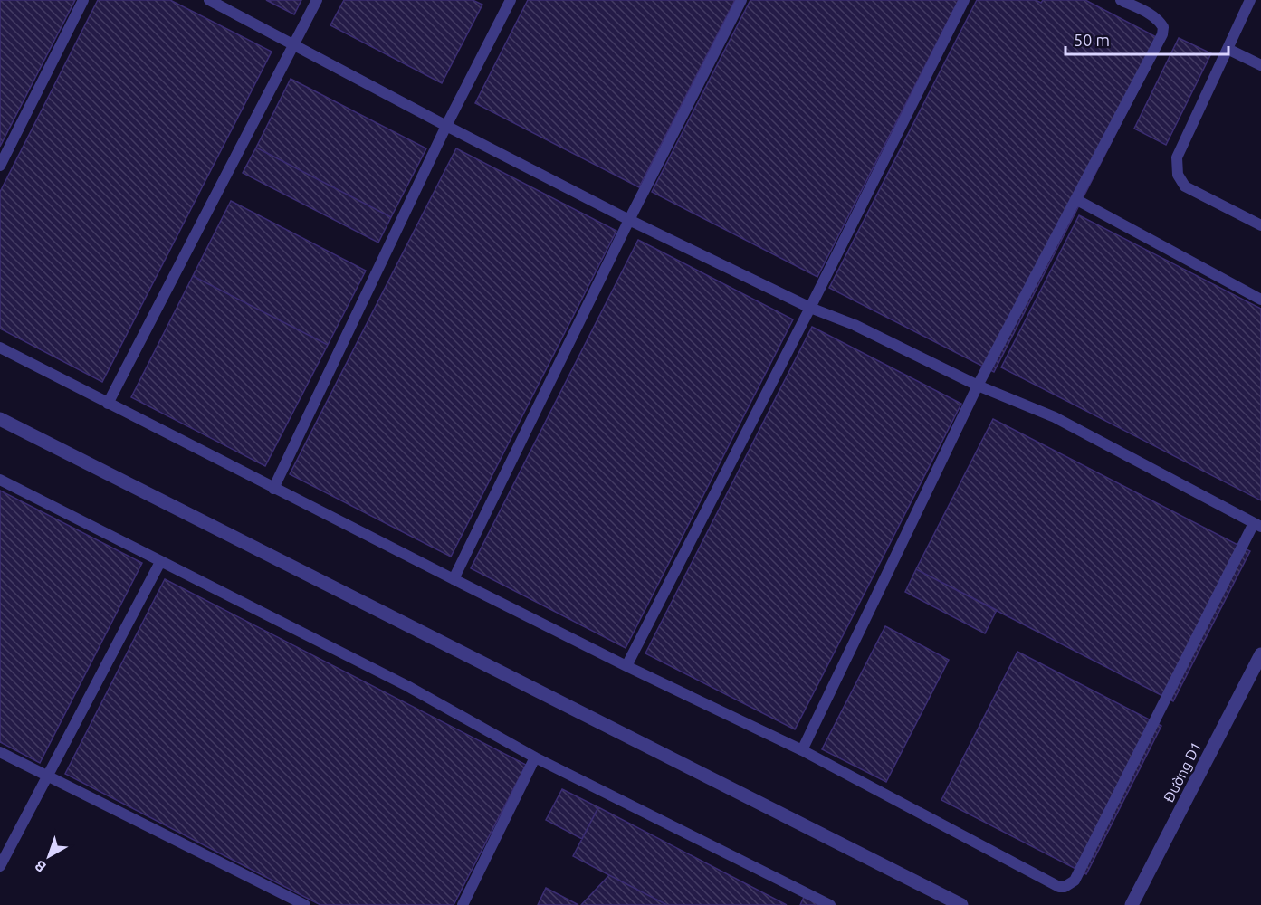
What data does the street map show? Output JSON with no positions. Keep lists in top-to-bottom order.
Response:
{
  "streets": {
    "street": ["Đường D1"]
  },
  "scale_bar": "50 m",
  "north": "bottom left"
}
